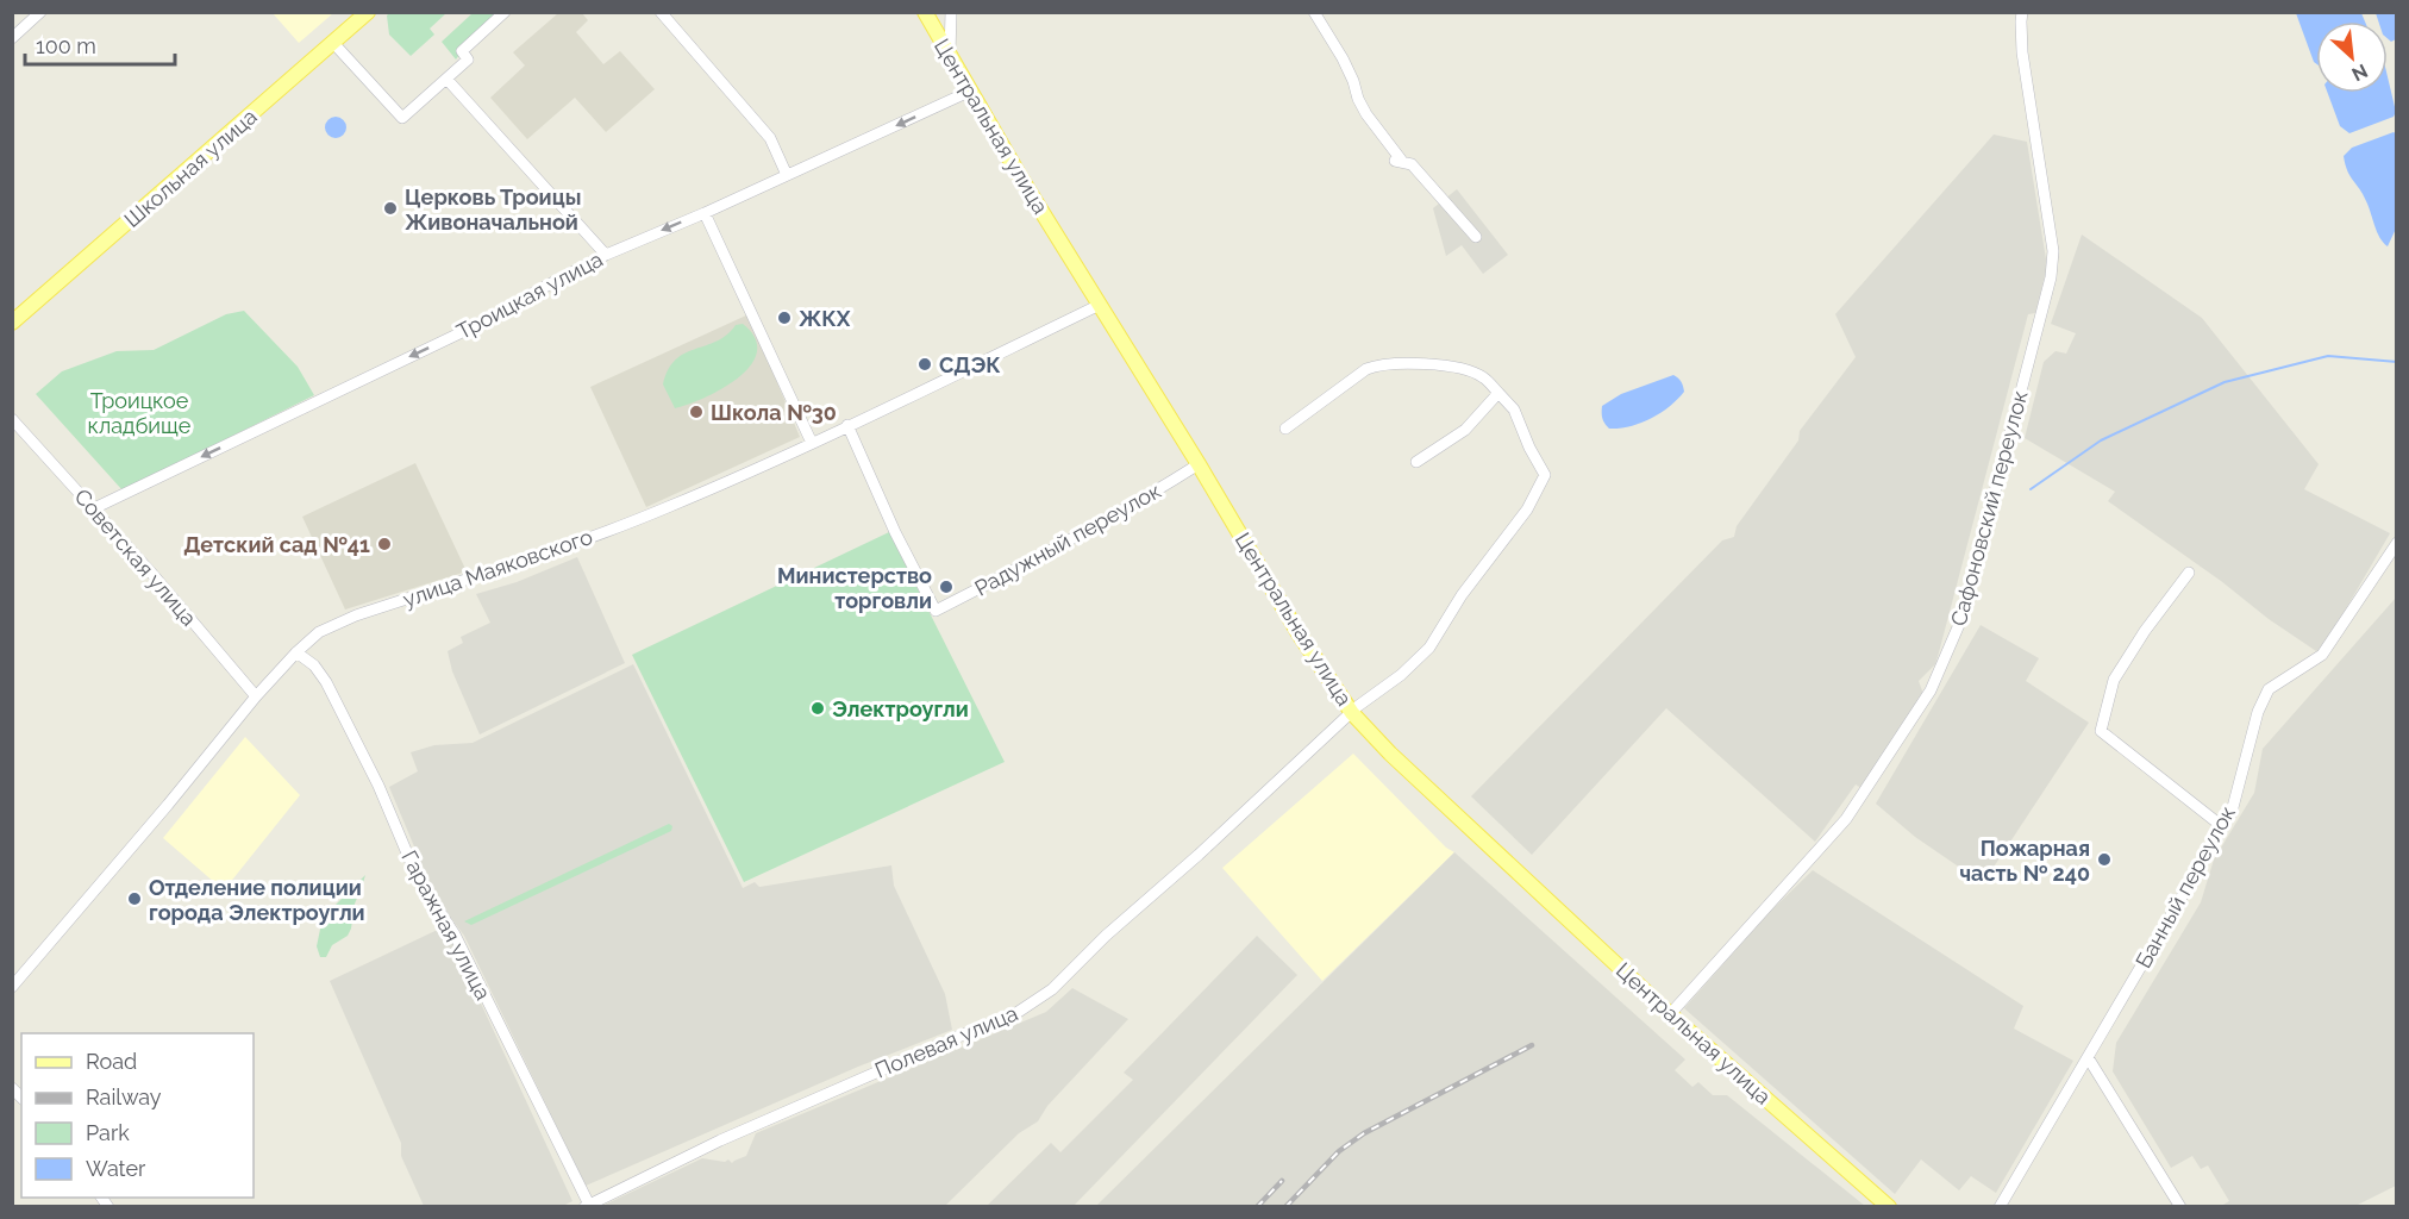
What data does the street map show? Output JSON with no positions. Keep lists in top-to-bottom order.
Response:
{
  "streets": {
    "main road": ["Центральная улица", "Школьная улица"],
    "street": [
      "Троицкая улица",
      "Сафоновский переулок",
      "Радужный переулок",
      "Советская улица",
      "улица Маяковского",
      "Банный переулок",
      "Гаражная улица",
      "Полевая улица"
    ]
  },
  "crossings": [
    ["Центральная улица", "Троицкая улица"],
    ["Центральная улица", "Сафоновский переулок"],
    ["Центральная улица", "Радужный переулок"],
    ["Центральная улица", "улица Маяковского"],
    ["Центральная улица", "Полевая улица"],
    ["Троицкая улица", "Советская улица"],
    ["Радужный переулок", "улица Маяковского"],
    ["Советская улица", "улица Маяковского"],
    ["улица Маяковского", "Гаражная улица"],
    ["Гаражная улица", "Полевая улица"]
  ],
  "one_way": ["Троицкая улица"],
  "parks": ["Троицкое кладбище"],
  "places": [
    "Церковь Троицы Живоначальной",
    "ЖКХ",
    "СДЭК",
    "Школа №30",
    "Детский сад №41",
    "Министерство торговли",
    "Электроугли",
    "Пожарная часть № 240",
    "Отделение полиции города Электроугли"
  ],
  "legend": [
    "Road",
    "Railway",
    "Park",
    "Water"
  ],
  "scale_bar": "100 m",
  "north": "bottom right"
}
